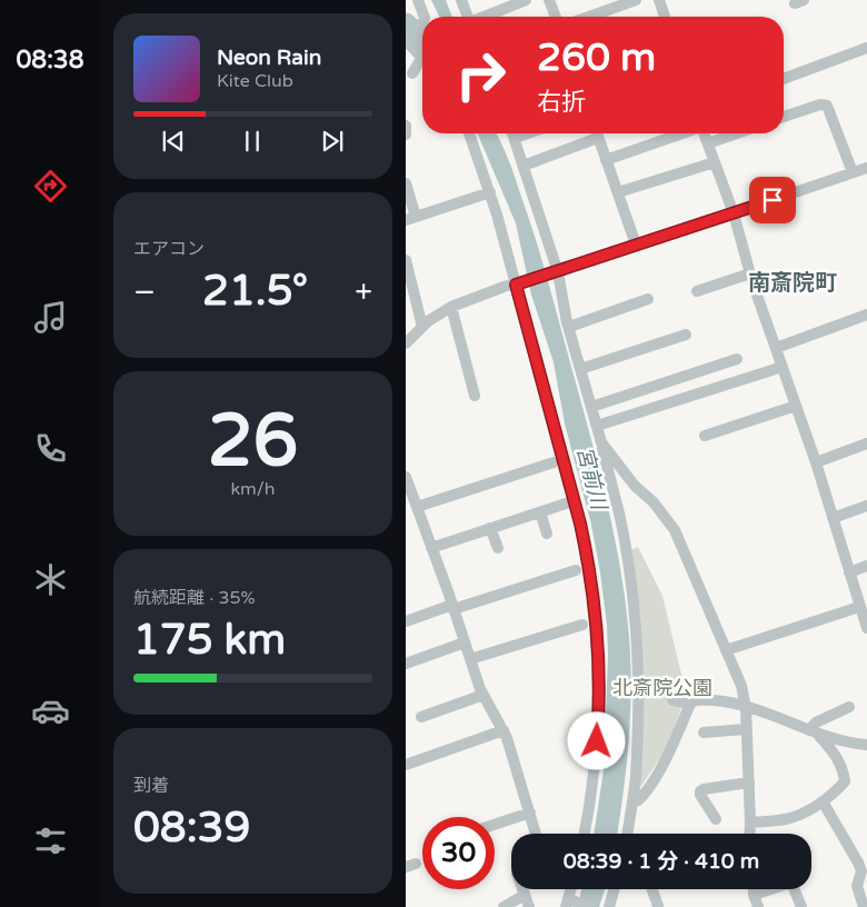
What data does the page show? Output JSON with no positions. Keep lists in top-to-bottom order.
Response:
{
  "districts": ["南斎院町"],
  "water": ["宮前川"],
  "parks": ["北斎院公園"],
  "page": {
    "tabs": "08:38",
    "turn": ["260 m", "右折"],
    "song": ["Neon Rain", "Kite Club"],
    "tile": [
      "エアコン",
      ["26", "km/h"],
      ["航続距離 · 35%", "175 km"],
      ["到着", "08:39"]
    ],
    "heat": ["−", "21.5°", "+"],
    "limit": "30",
    "trip": "08:39 · 1 分 · 410 m"
  }
}
